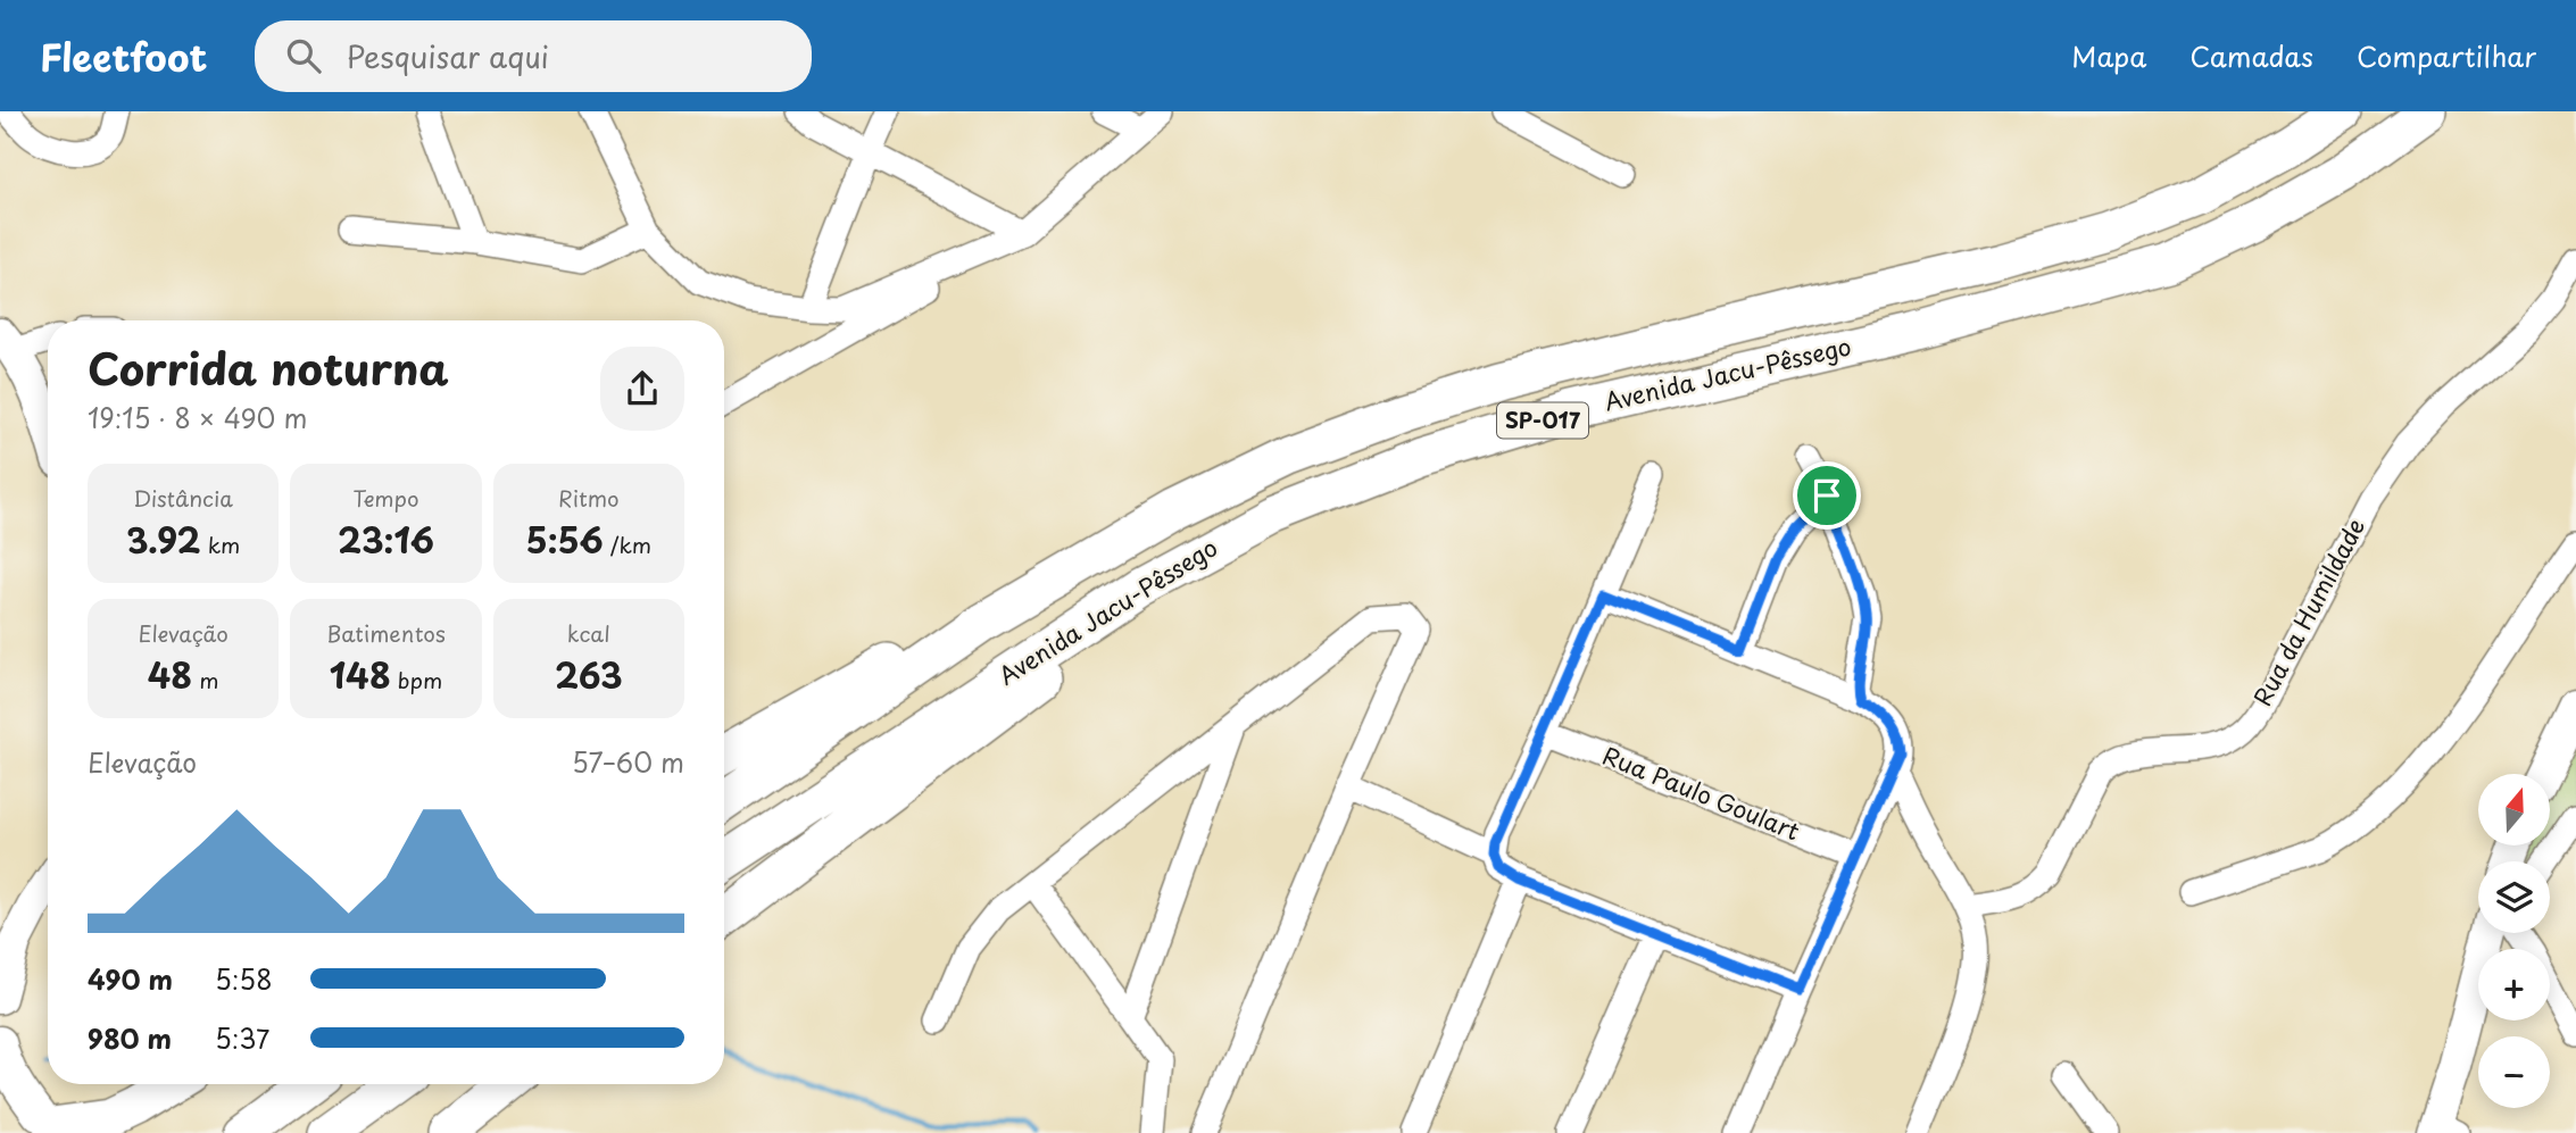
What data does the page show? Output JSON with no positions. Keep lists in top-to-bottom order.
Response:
{
  "streets": {
    "highway": ["Avenida Jacu-Pêssego", "SP-017"],
    "street": ["Rua da Humildade", "Rua Paulo Goulart"]
  },
  "north": "top",
  "page": {
    "header": "Fleetfoot",
    "search": "Pesquisar aqui",
    "nav": ["Mapa", "Camadas", "Compartilhar"],
    "heading": ["Corrida noturna", "19:15 · 8 × 490 m"],
    "stats": [
      ["Distância", "3.92 km"],
      ["Tempo", "23:16"],
      ["Ritmo", "5:56 /km"],
      ["Elevação", "48 m"],
      ["Batimentos", "148 bpm"],
      ["kcal", "263"]
    ],
    "chart": ["Elevação", "57–60 m"],
    "map_buttons": ["+", "−"],
    "list": [
      {
        "name": "490 m",
        "note": "5:58"
      },
      {
        "name": "980 m",
        "note": "5:37"
      }
    ]
  }
}
